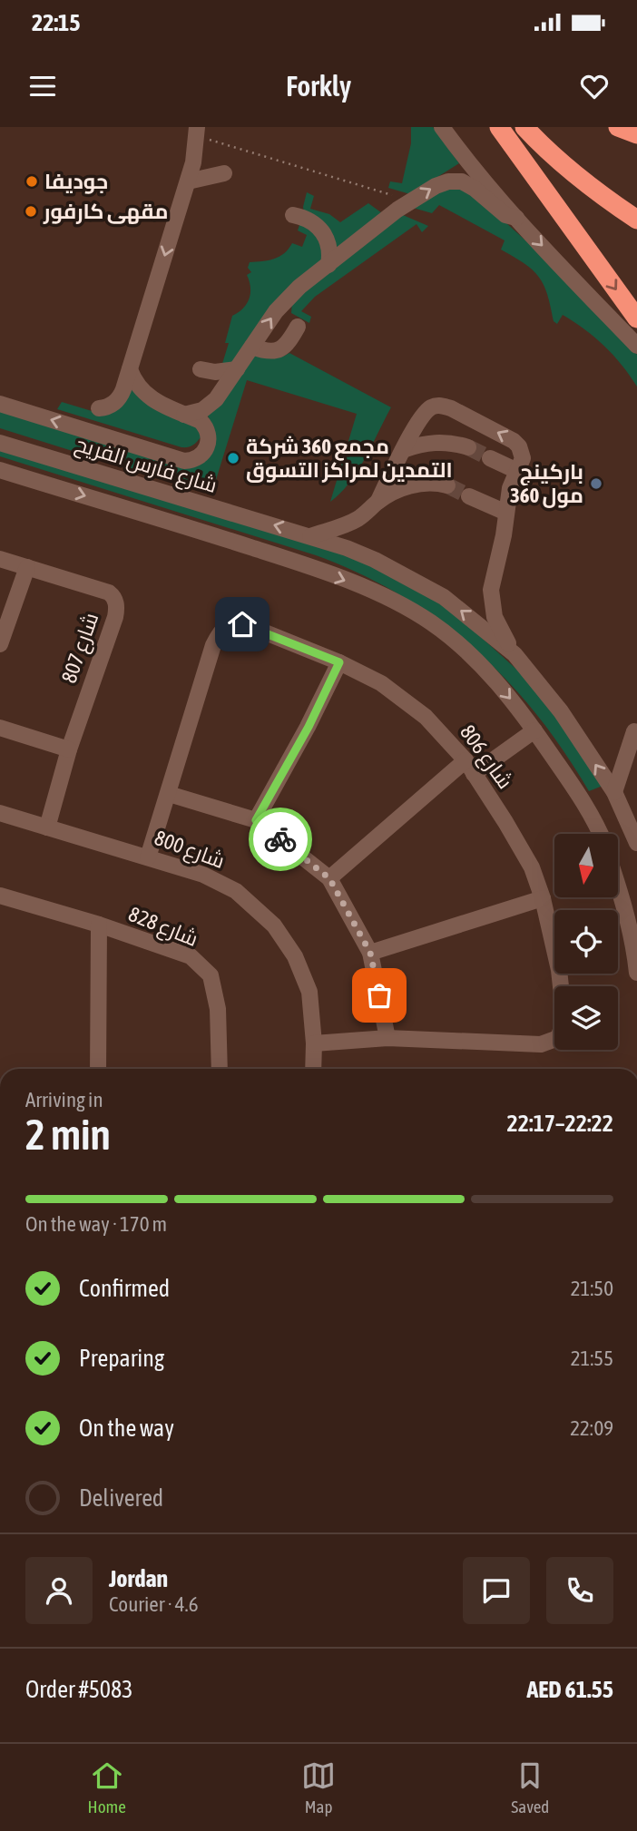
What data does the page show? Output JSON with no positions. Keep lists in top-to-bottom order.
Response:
{
  "streets": {
    "street": [
      "شارع فارس الفريح",
      "شارع 807",
      "شارع 806",
      "شارع 800",
      "شارع 828"
    ]
  },
  "crossings": [
    ["شارع 807", "شارع 800"],
    ["شارع 806", "شارع 800"]
  ],
  "places": [
    "جوديفا",
    "مقهى كارفور",
    "مجمع 360 شركة التمدين لمراكز التسوق",
    "باركينج مول 360"
  ],
  "north": "bottom",
  "page": {
    "status": "22:15",
    "header": "Forkly",
    "heading": ["2 min", "Arriving in", "22:17–22:22"],
    "panel": [
      "Jordan",
      "Courier · 4.6",
      "Order #5083",
      "AED 61.55"
    ],
    "bar": "On the way · 170 m",
    "list": [
      ["Confirmed", "21:50"],
      ["Preparing", "21:55"],
      ["On the way", "22:09"],
      "Delivered"
    ],
    "tabs": ["Home", "Map", "Saved"]
  }
}
